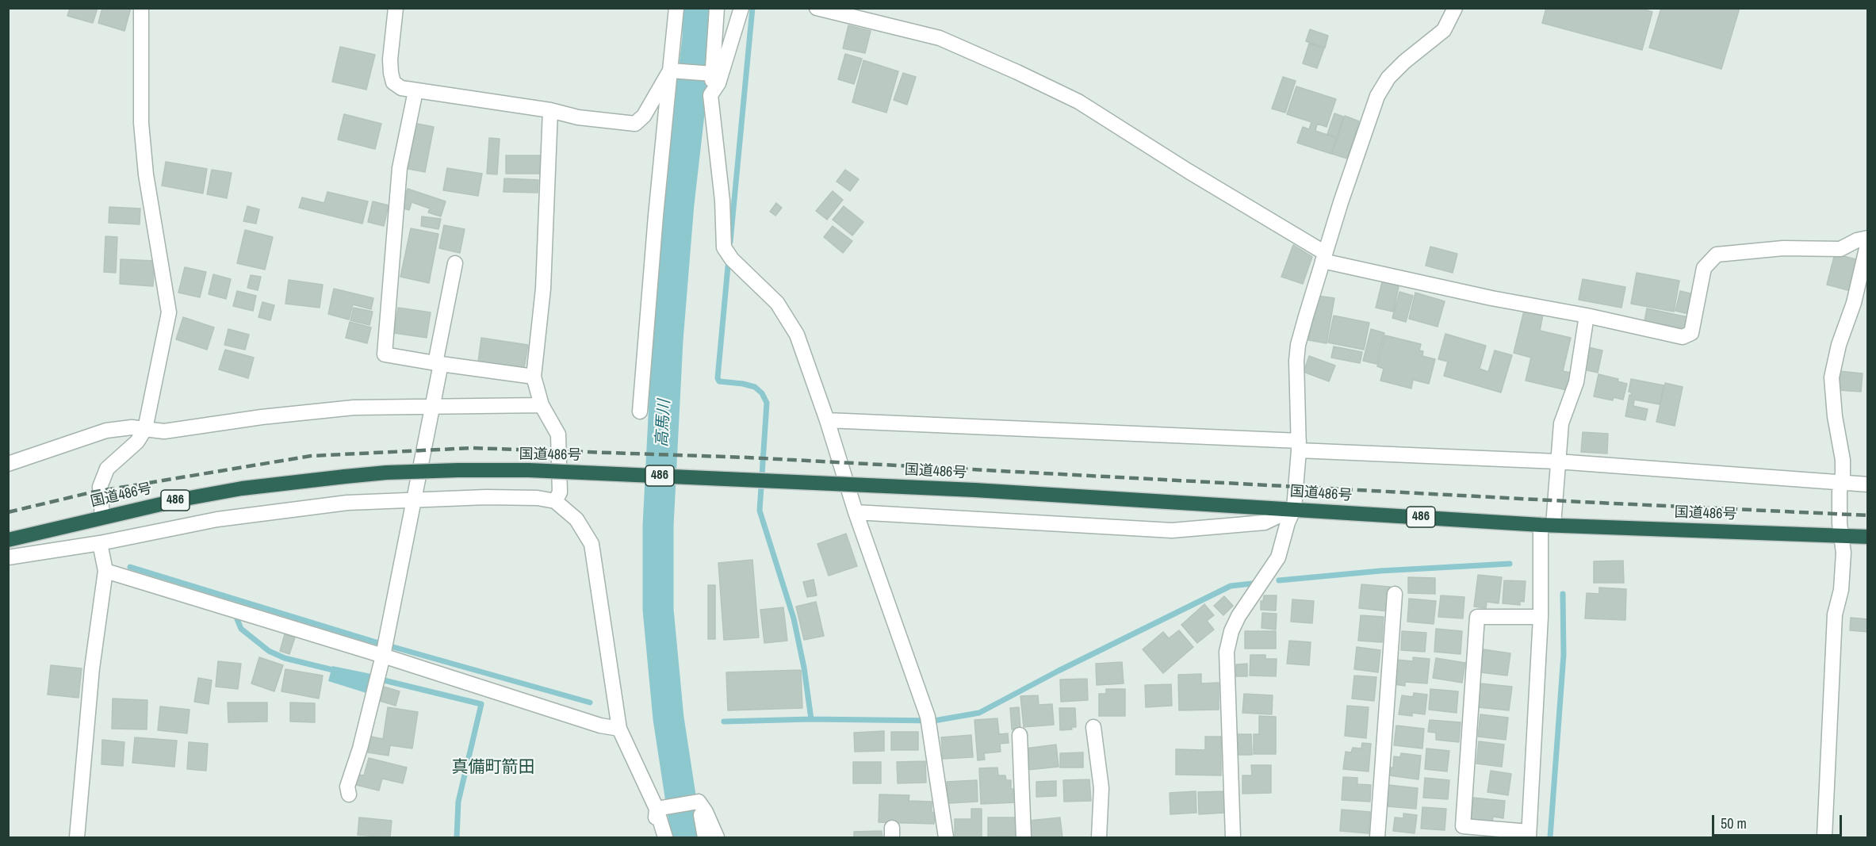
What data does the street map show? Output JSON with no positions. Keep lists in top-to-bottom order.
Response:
{
  "streets": {
    "highway": ["国道486号", "486"]
  },
  "districts": ["真備町箭田"],
  "water": ["高馬川"],
  "scale_bar": "50 m"
}
